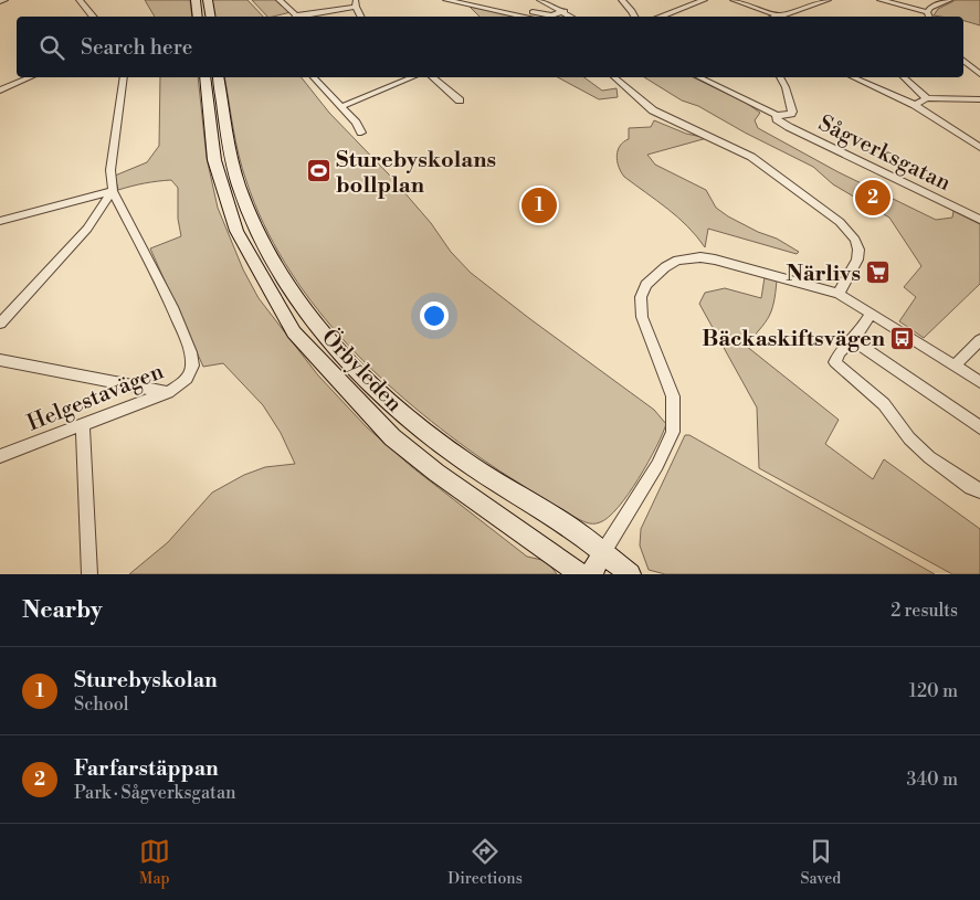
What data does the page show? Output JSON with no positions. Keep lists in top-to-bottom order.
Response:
{
  "streets": {
    "main road": ["Örbyleden"],
    "street": ["Sågverksgatan", "Helgestavägen"]
  },
  "places": {
    "sports": ["Sturebyskolans bollplan"],
    "supermarket": ["Närlivs"],
    "bus stop": ["Bäckaskiftsvägen"]
  },
  "page": {
    "search": "Search here",
    "pins": ["2", "1"],
    "heading": ["Nearby", "2 results"],
    "list": [
      {
        "mark": "1",
        "name": "Sturebyskolan",
        "note": "School",
        "value": "120 m"
      },
      {
        "mark": "2",
        "name": "Farfarstäppan",
        "note": "Park · Sågverksgatan",
        "value": "340 m"
      }
    ],
    "nav": ["Map", "Directions", "Saved"]
  }
}
